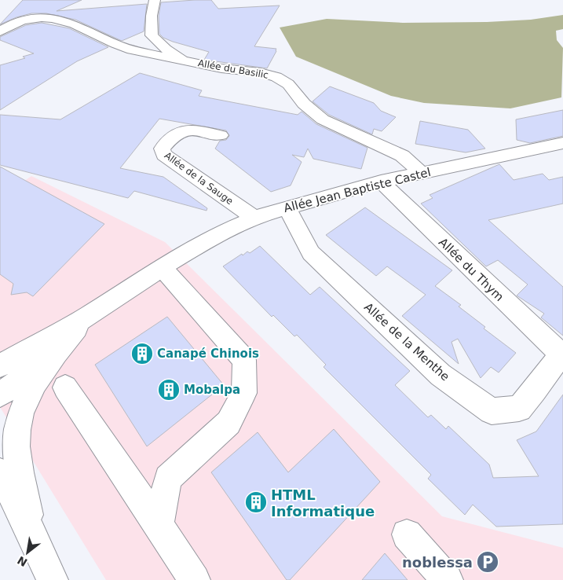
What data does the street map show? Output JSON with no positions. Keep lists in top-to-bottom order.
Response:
{
  "streets": {
    "street": [
      "Allée du Basilic",
      "Allée de la Sauge",
      "Allée Jean Baptiste Castel",
      "Allée du Thym",
      "Allée de la Menthe"
    ]
  },
  "crossings": [
    ["Allée du Basilic", "Allée Jean Baptiste Castel"],
    ["Allée de la Sauge", "Allée Jean Baptiste Castel"],
    ["Allée Jean Baptiste Castel", "Allée du Thym"],
    ["Allée Jean Baptiste Castel", "Allée de la Menthe"],
    ["Allée du Thym", "Allée de la Menthe"]
  ],
  "places": {
    "building": ["Canapé Chinois", "Mobalpa", "HTML Informatique"],
    "parking": ["noblessa"]
  },
  "north": "bottom left"
}
